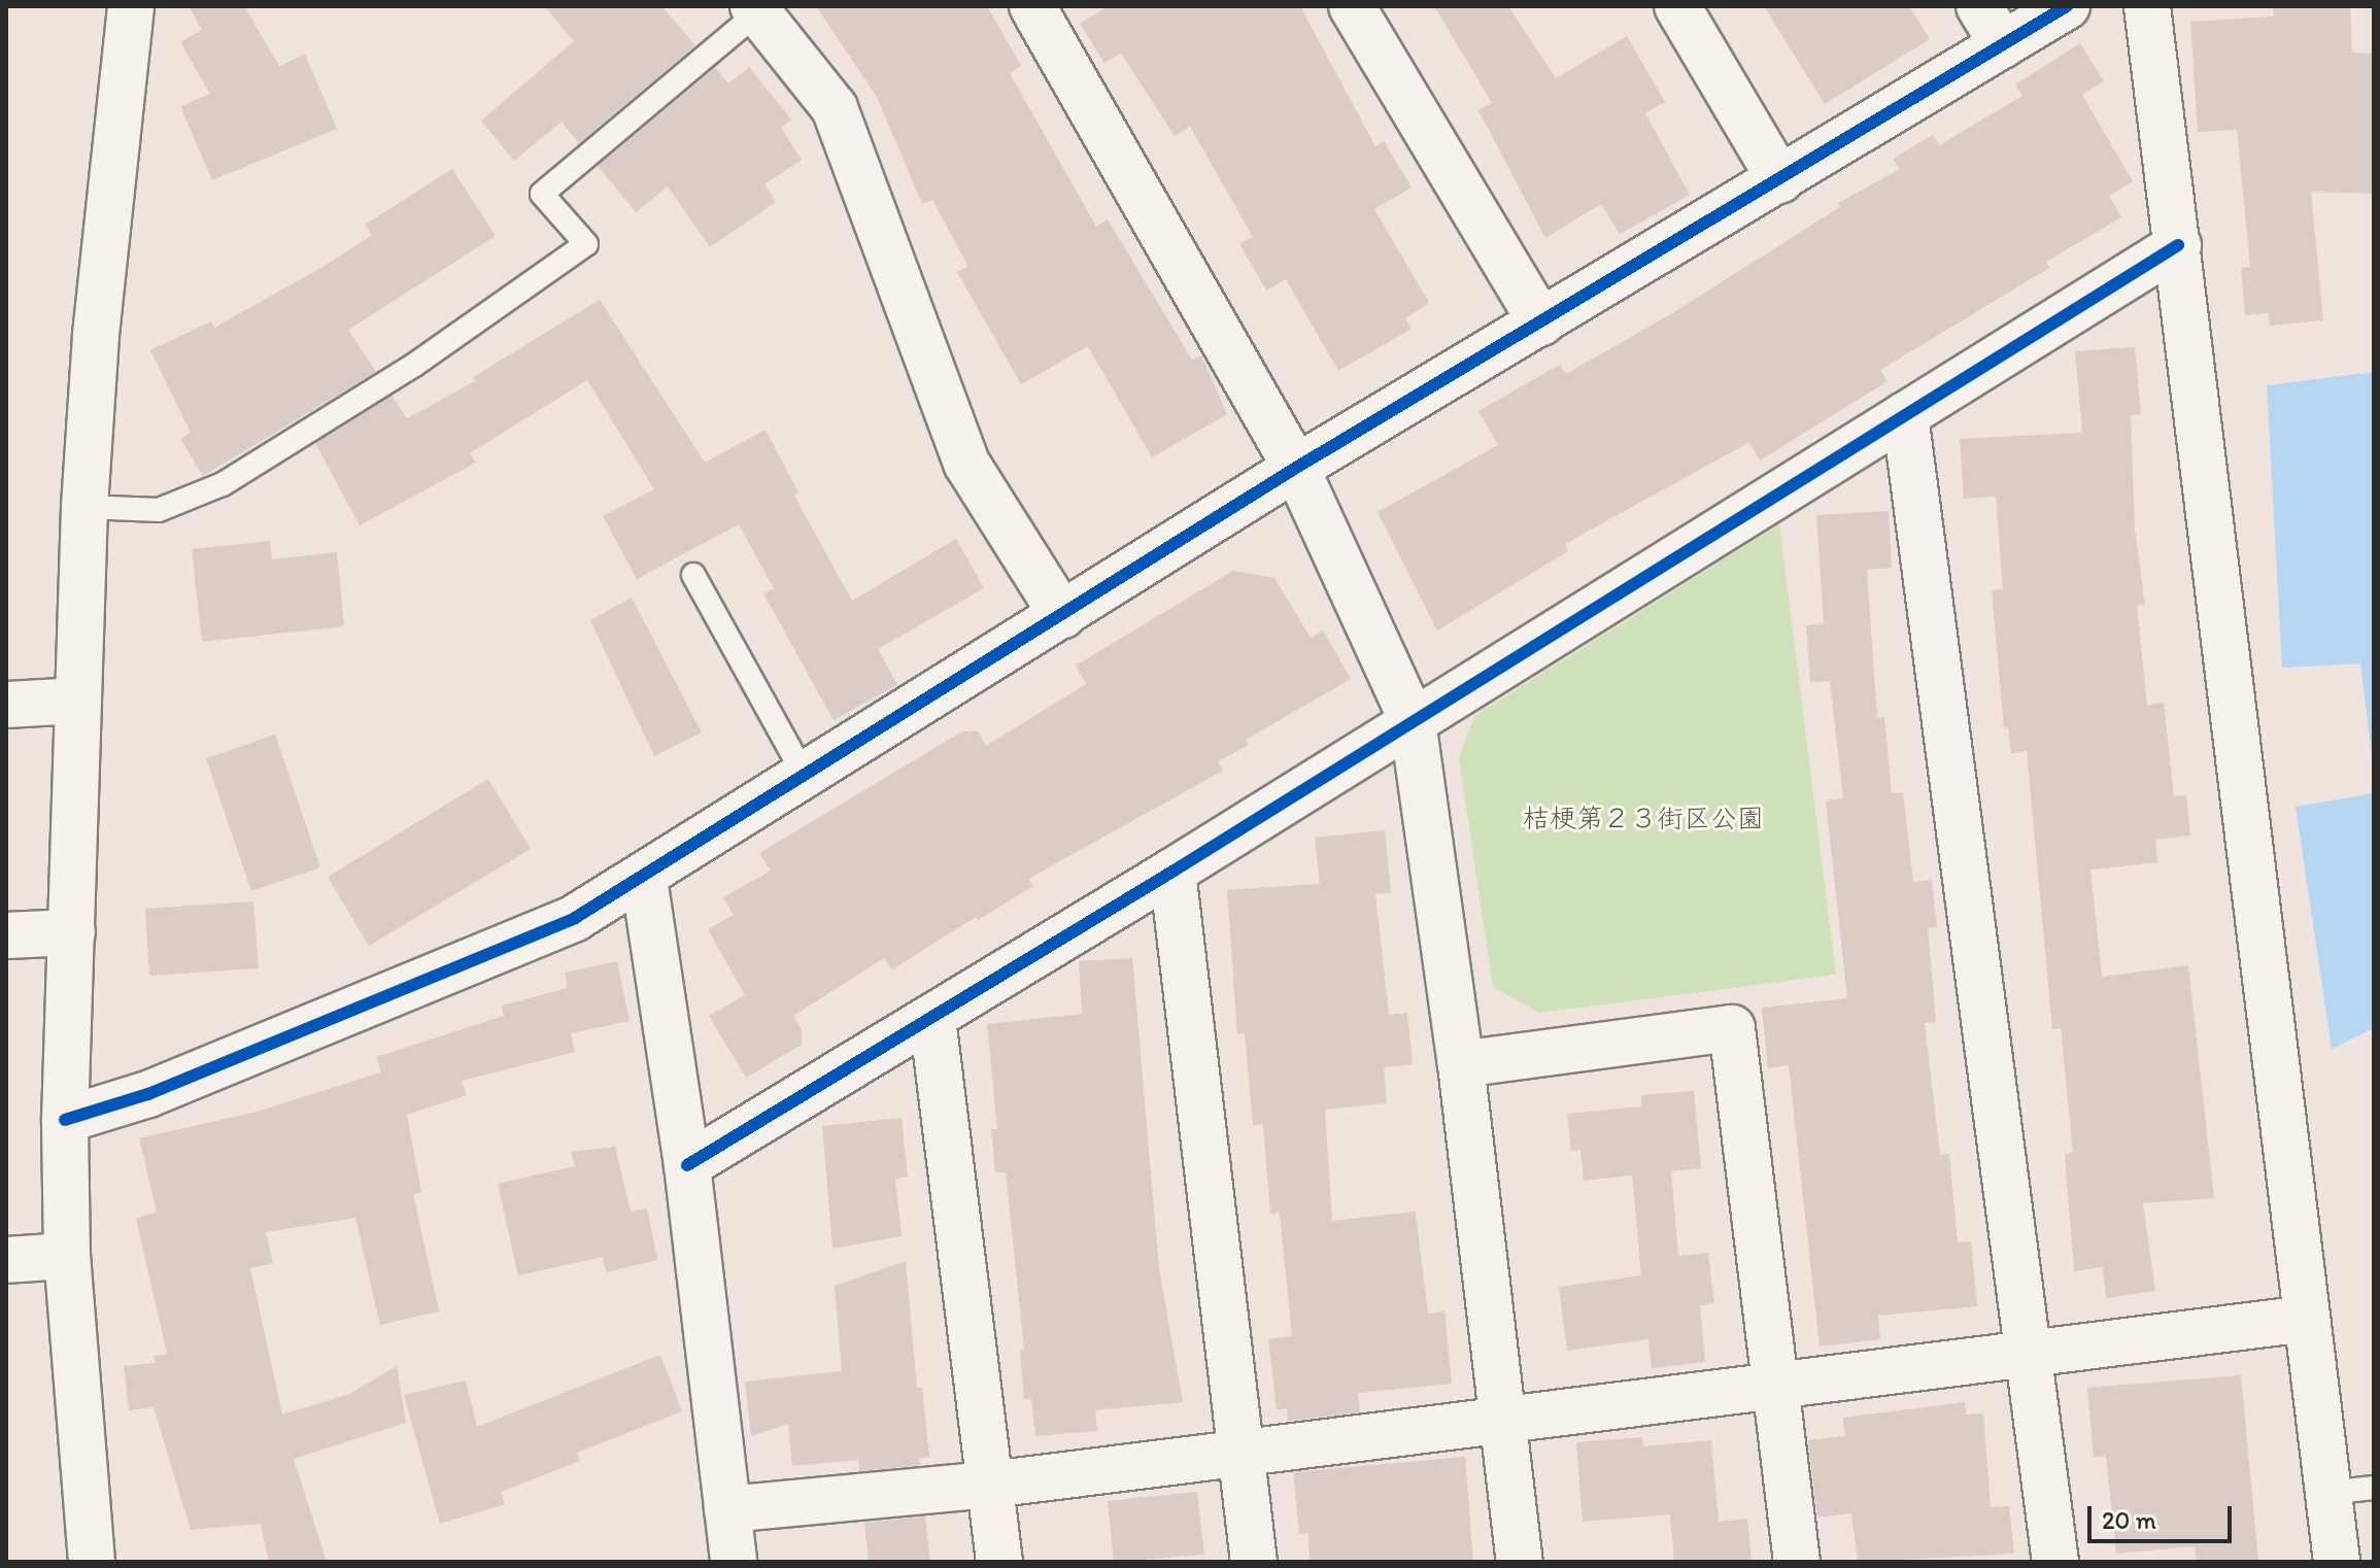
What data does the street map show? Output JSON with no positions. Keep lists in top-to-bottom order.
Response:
{
  "parks": ["桔梗第２３街区公園"],
  "scale_bar": "20 m"
}
